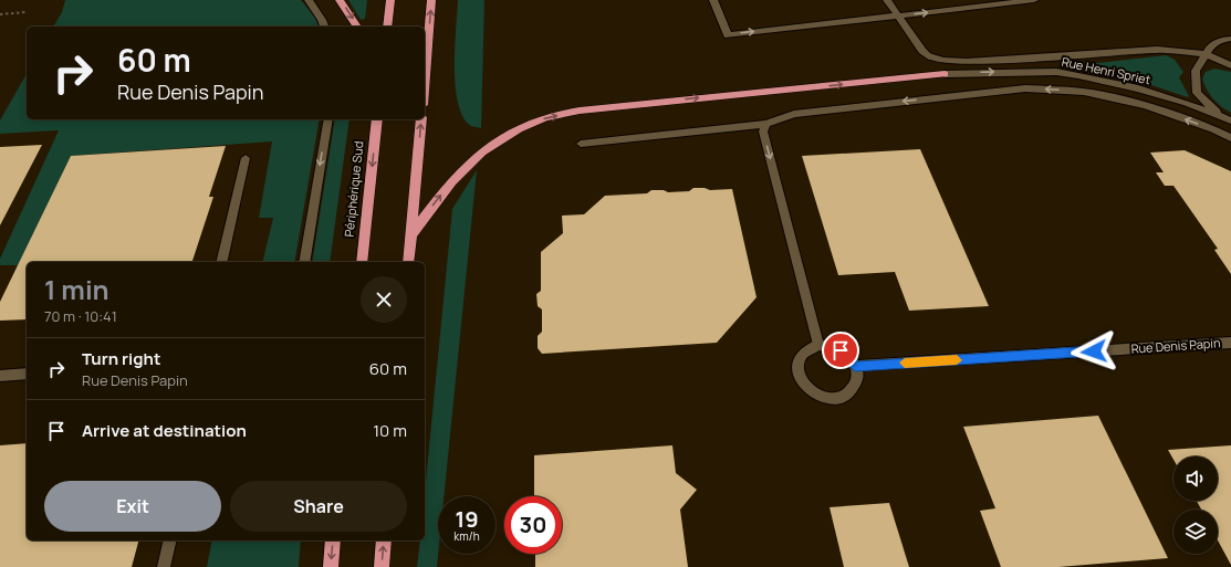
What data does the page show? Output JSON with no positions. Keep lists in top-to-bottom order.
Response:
{
  "streets": {
    "highway": ["Périphérique Sud"],
    "street": ["Rue Henri Spriet", "Rue Denis Papin"]
  },
  "page": {
    "turn": ["60 m", "Rue Denis Papin"],
    "heading": ["1 min", "70 m · 10:41"],
    "list": [
      {
        "name": "Turn right",
        "note": "Rue Denis Papin",
        "value": "60 m"
      },
      {
        "name": "Arrive at destination",
        "value": "10 m"
      }
    ],
    "buttons": ["Exit", "Share"],
    "speed": "19 km/h",
    "limit": "30"
  }
}
